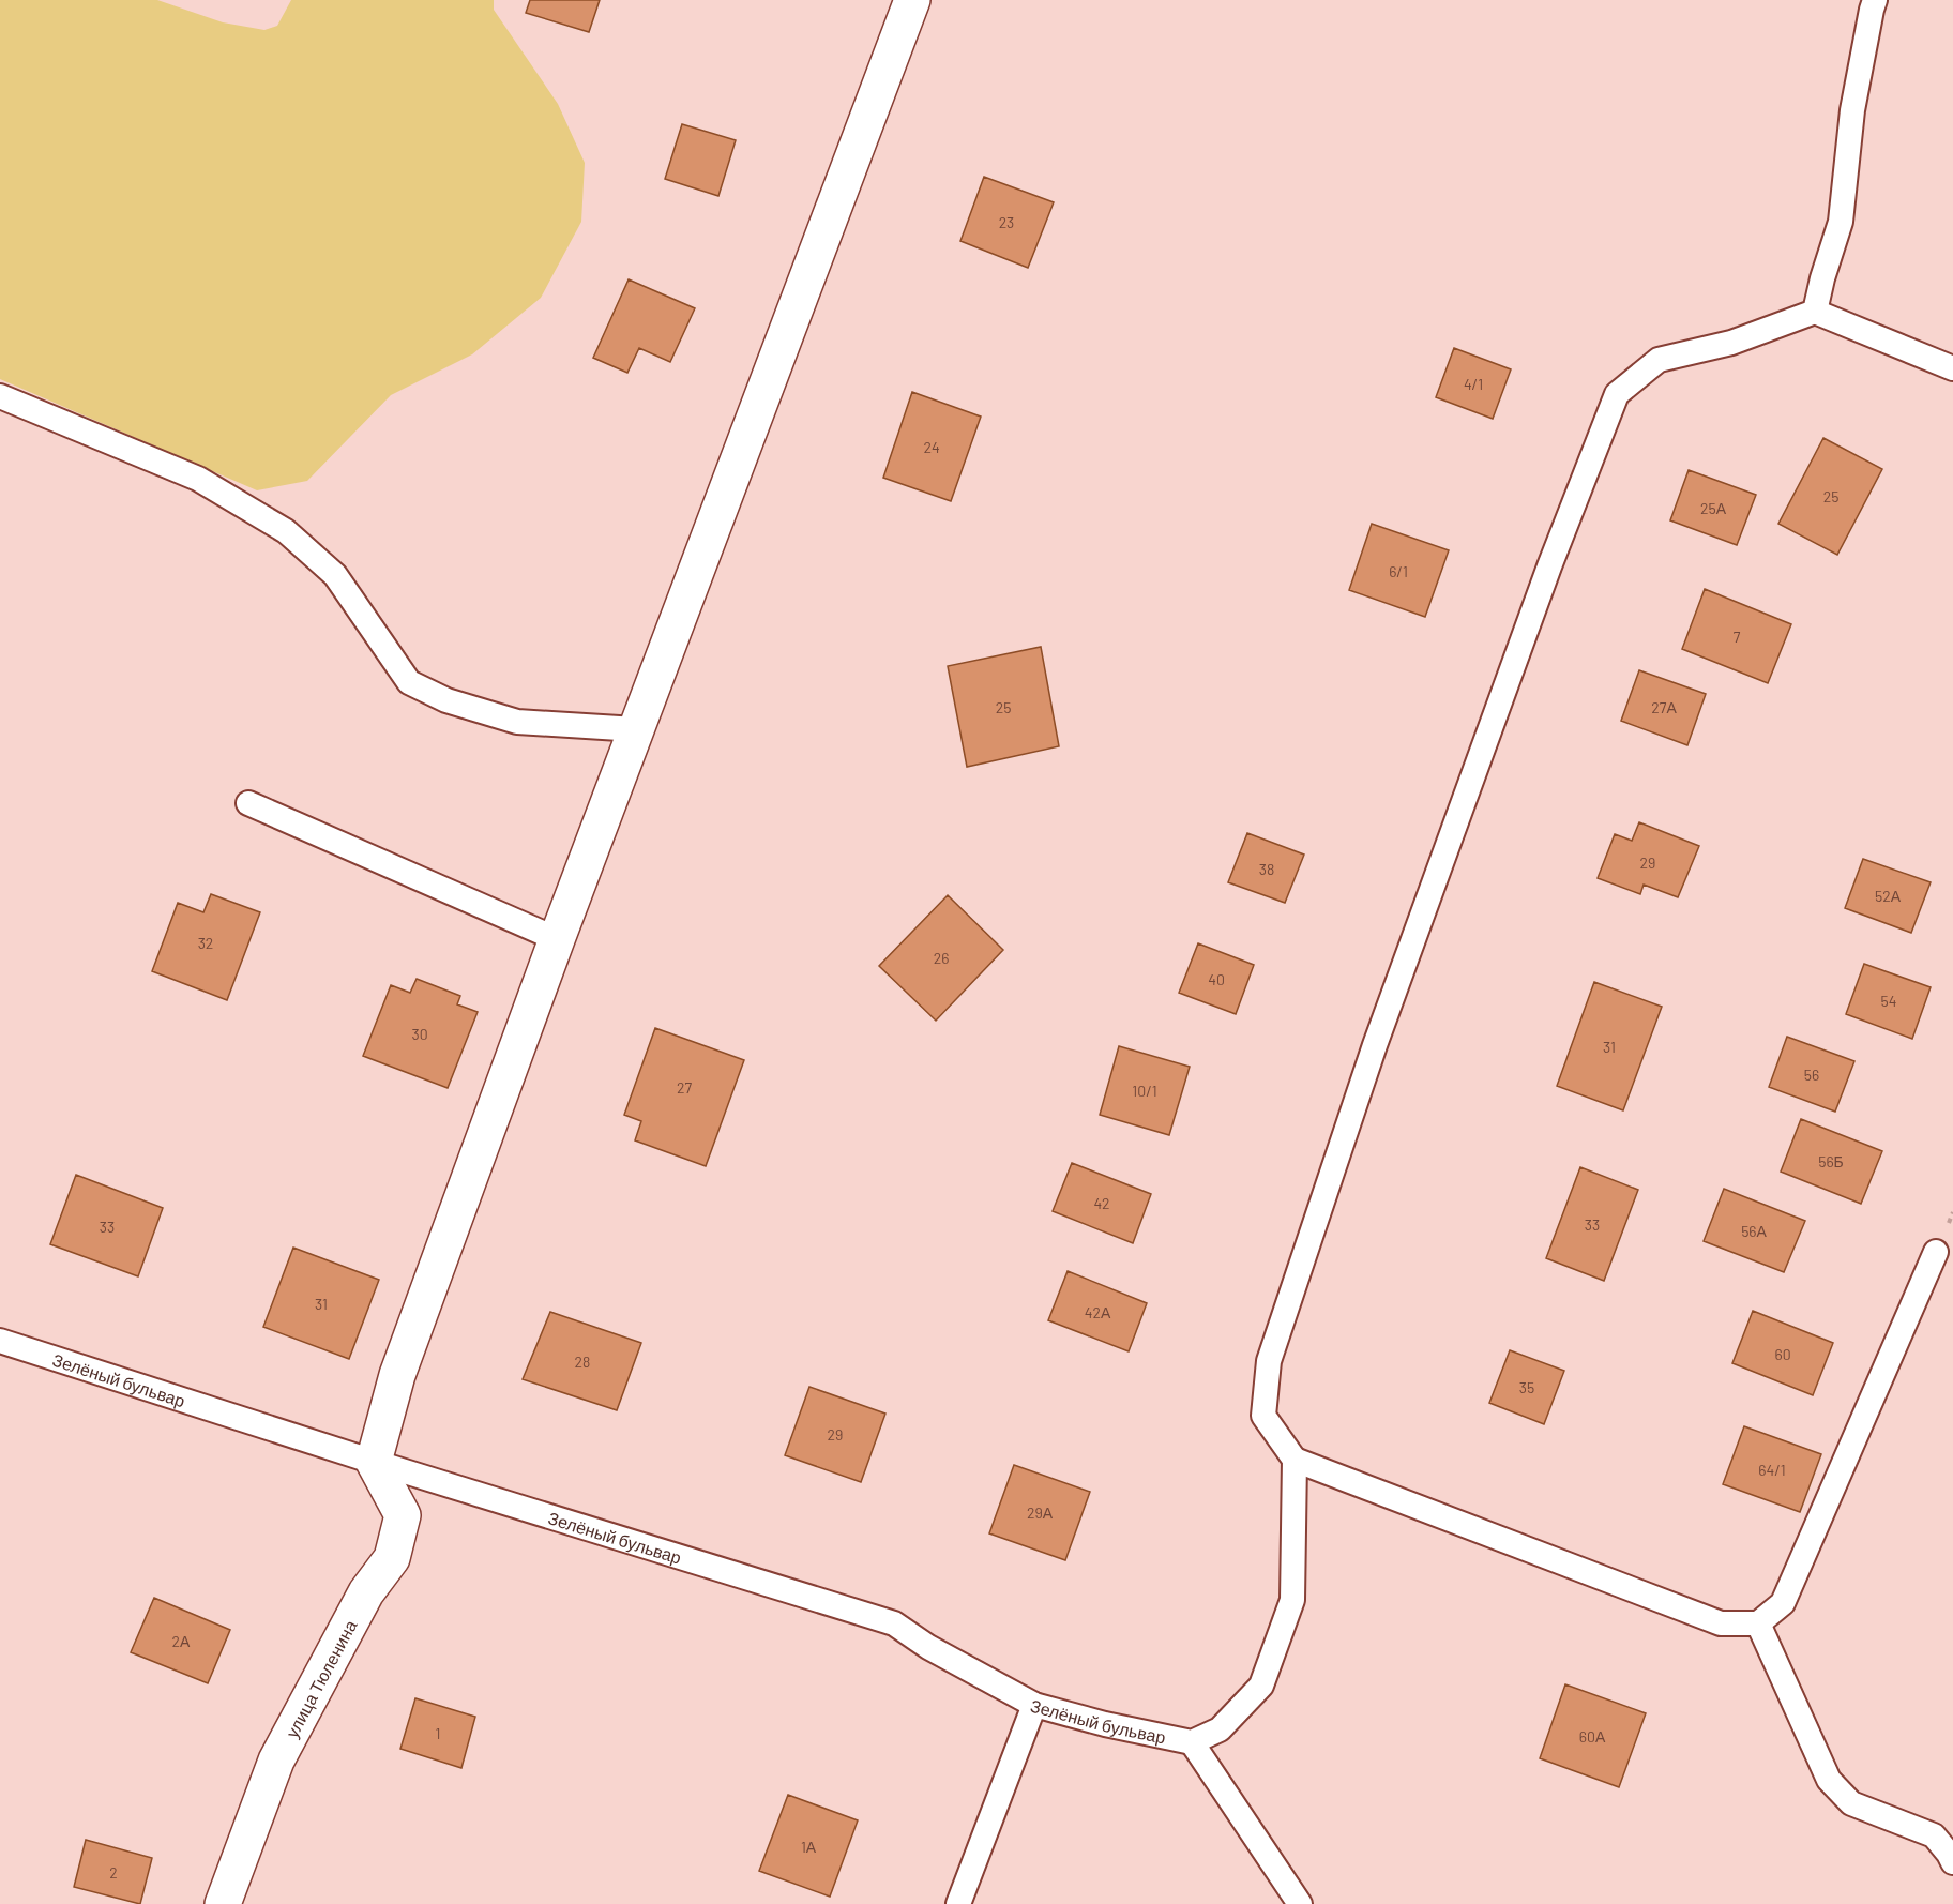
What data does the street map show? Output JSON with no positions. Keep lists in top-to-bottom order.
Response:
{
  "streets": {
    "street": ["улица Тюленина"],
    "lane": ["Зелёный бульвар"]
  },
  "crossings": [
    ["Зелёный бульвар", "улица Тюленина"]
  ],
  "house_numbers": [
    "23",
    "4/1",
    "24",
    "25",
    "25А",
    "6/1",
    "7",
    "25",
    "27А",
    "29",
    "38",
    "52А",
    "32",
    "26",
    "40",
    "54",
    "30",
    "31",
    "56",
    "27",
    "10/1",
    "56Б",
    "42",
    "33",
    "33",
    "56А",
    "31",
    "42А",
    "60",
    "28",
    "35",
    "29",
    "64/1",
    "29А",
    "2А",
    "1",
    "60А",
    "1А",
    "2"
  ]
}
